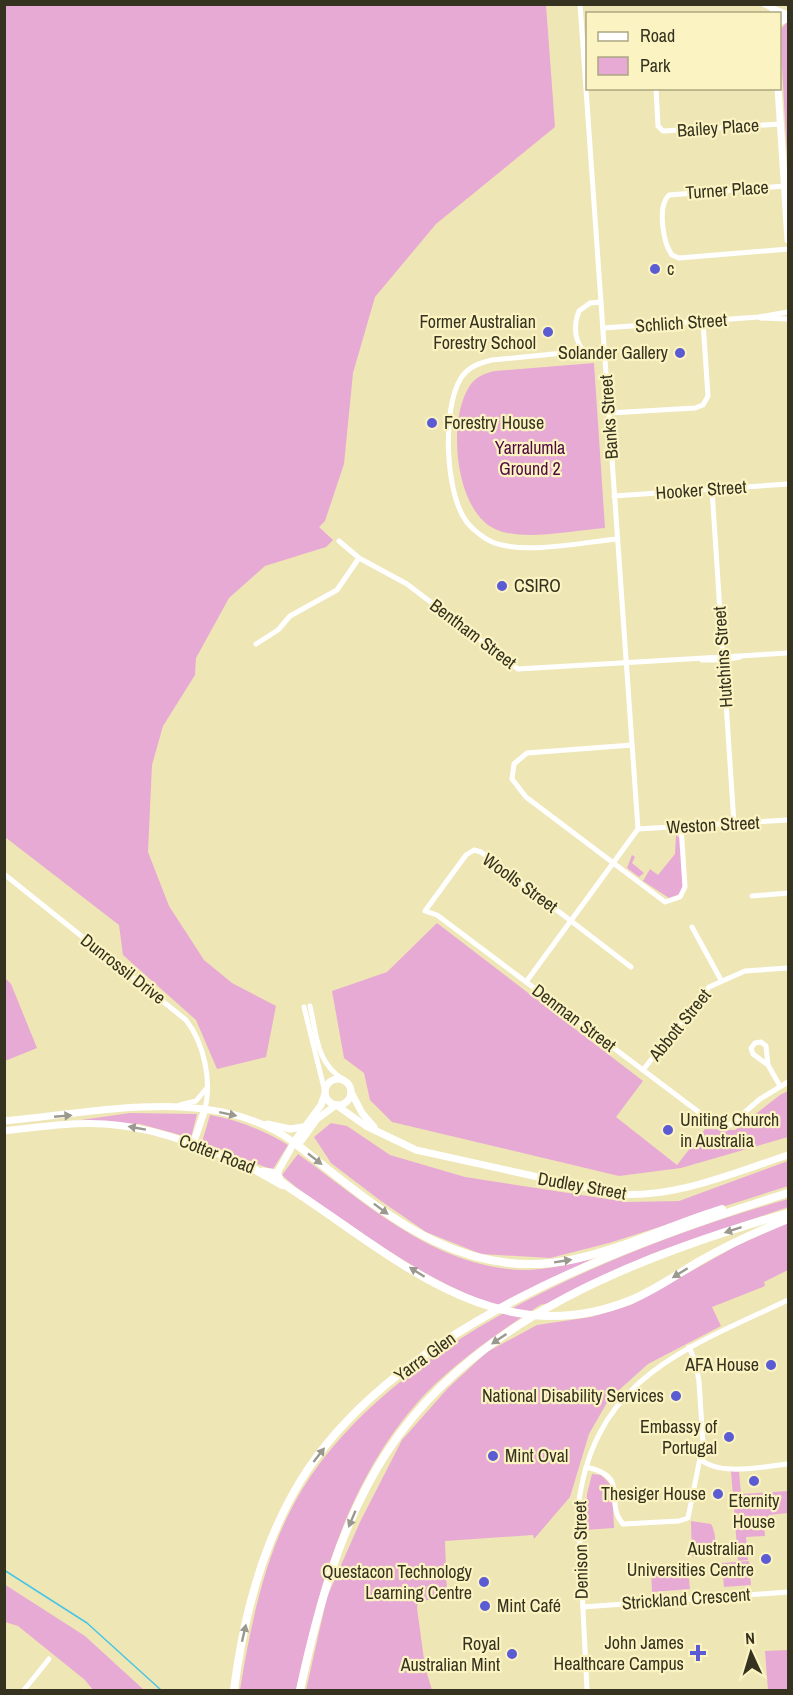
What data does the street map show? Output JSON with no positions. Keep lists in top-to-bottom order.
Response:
{
  "streets": {
    "highway": ["Yarra Glen"],
    "main road": ["Cotter Road", "Dudley Street"],
    "street": [
      "Bailey Place",
      "Turner Place",
      "Schlich Street",
      "Banks Street",
      "Hooker Street",
      "Bentham Street",
      "Hutchins Street",
      "Weston Street",
      "Woolls Street",
      "Dunrossil Drive",
      "Denman Street",
      "Abbott Street",
      "Denison Street",
      "Strickland Crescent"
    ]
  },
  "crossings": [
    ["Schlich Street", "Banks Street"],
    ["Banks Street", "Hooker Street"],
    ["Banks Street", "Bentham Street"],
    ["Banks Street", "Weston Street"],
    ["Hooker Street", "Hutchins Street"],
    ["Bentham Street", "Hutchins Street"],
    ["Hutchins Street", "Weston Street"],
    ["Woolls Street", "Denman Street"],
    ["Dunrossil Drive", "Cotter Road"],
    ["Denman Street", "Abbott Street"],
    ["Denison Street", "Strickland Crescent"]
  ],
  "parks": ["Yarralumla Ground 2"],
  "places": {
    "other": [
      "c",
      "Former Australian Forestry School",
      "Solander Gallery",
      "Forestry House",
      "CSIRO",
      "Uniting Church in Australia",
      "AFA House",
      "National Disability Services",
      "Embassy of Portugal",
      "Mint Oval",
      "Eternity House",
      "Thesiger House",
      "Australian Universities Centre",
      "Questacon Technology Learning Centre",
      "Mint Café",
      "Royal Australian Mint"
    ],
    "health": ["John James Healthcare Campus"]
  },
  "legend": ["Road", "Park"],
  "north": "top"
}
